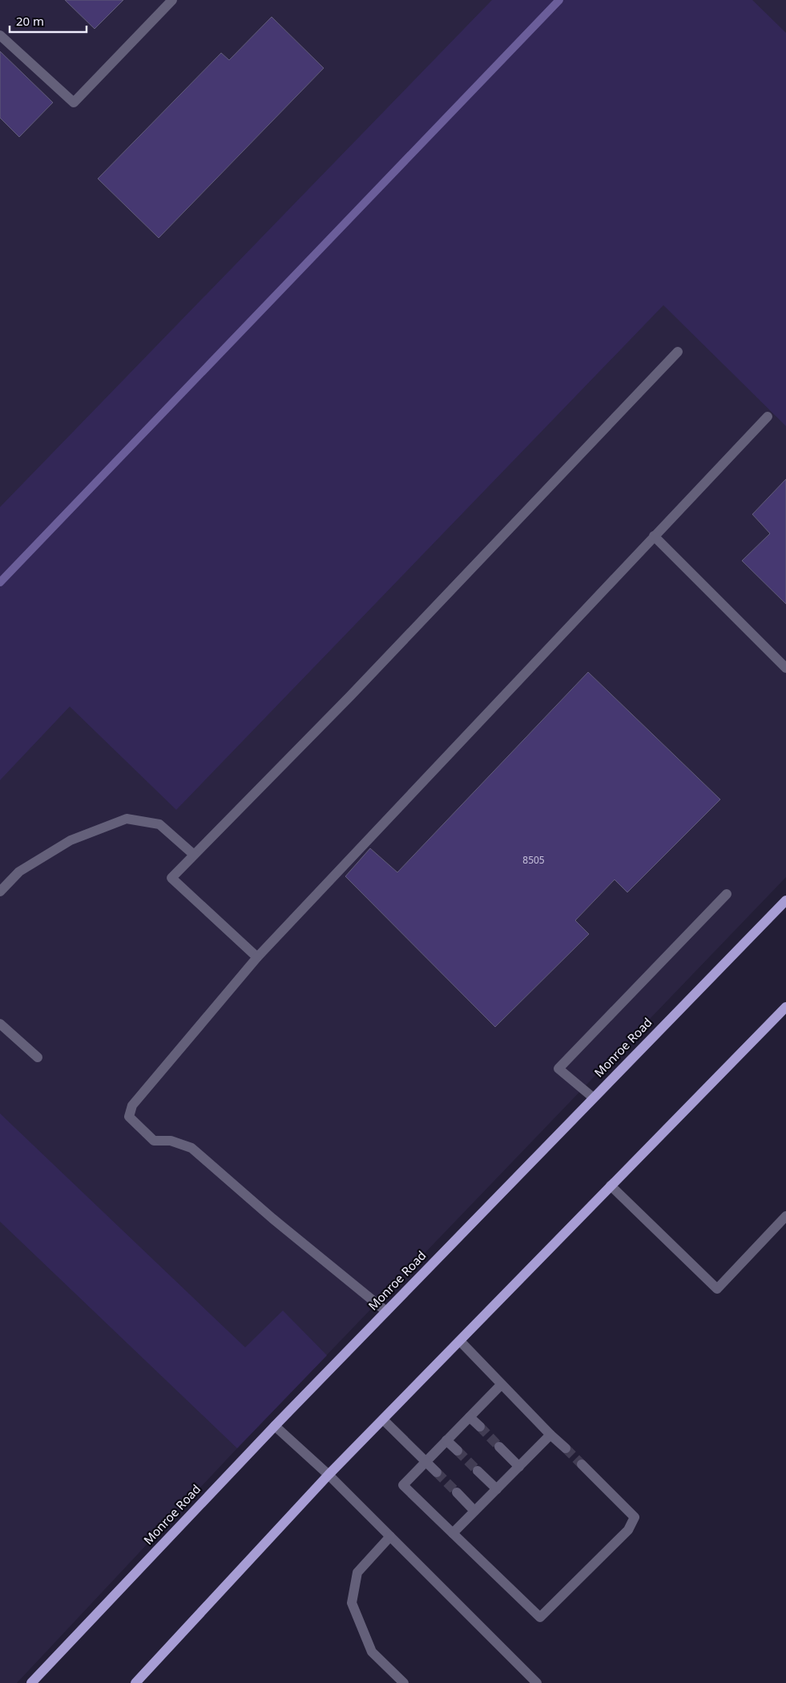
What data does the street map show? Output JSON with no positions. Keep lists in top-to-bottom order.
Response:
{
  "streets": {
    "main road": ["Monroe Road"]
  },
  "house_numbers": ["8505"],
  "scale_bar": "20 m"
}
